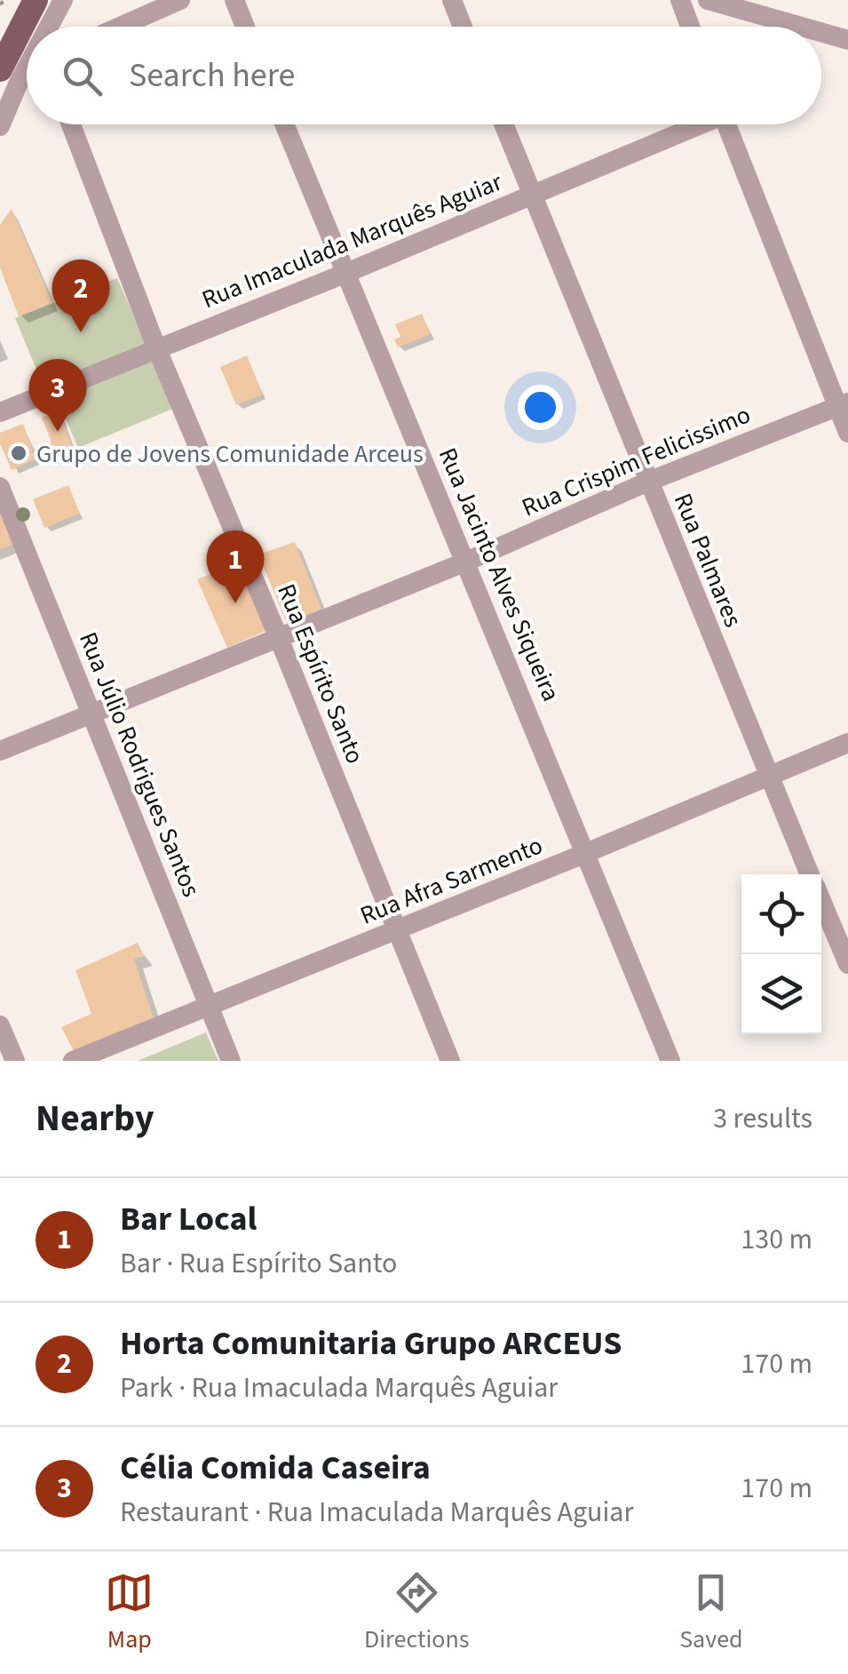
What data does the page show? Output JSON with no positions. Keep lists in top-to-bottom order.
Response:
{
  "streets": {
    "street": [
      "Rua Imaculada Marquês Aguiar",
      "Rua Crispim Felicissimo",
      "Rua Palmares",
      "Rua Jacinto Alves Siqueira",
      "Rua Espírito Santo",
      "Rua Júlio Rodrigues Santos",
      "Rua Afra Sarmento"
    ]
  },
  "crossings": [
    ["Rua Imaculada Marquês Aguiar", "Rua Palmares"],
    ["Rua Imaculada Marquês Aguiar", "Rua Jacinto Alves Siqueira"],
    ["Rua Imaculada Marquês Aguiar", "Rua Espírito Santo"],
    ["Rua Crispim Felicissimo", "Rua Palmares"],
    ["Rua Crispim Felicissimo", "Rua Jacinto Alves Siqueira"],
    ["Rua Crispim Felicissimo", "Rua Espírito Santo"],
    ["Rua Crispim Felicissimo", "Rua Júlio Rodrigues Santos"],
    ["Rua Palmares", "Rua Afra Sarmento"],
    ["Rua Jacinto Alves Siqueira", "Rua Afra Sarmento"],
    ["Rua Espírito Santo", "Rua Afra Sarmento"],
    ["Rua Júlio Rodrigues Santos", "Rua Afra Sarmento"]
  ],
  "places": ["Grupo de Jovens Comunidade Arceus"],
  "page": {
    "search": "Search here",
    "pins": ["2", "3", "1"],
    "heading": ["Nearby", "3 results"],
    "list": [
      {
        "mark": "1",
        "name": "Bar Local",
        "note": "Bar · Rua Espírito Santo",
        "value": "130 m"
      },
      {
        "mark": "2",
        "name": "Horta Comunitaria Grupo ARCEUS",
        "note": "Park · Rua Imaculada Marquês Aguiar",
        "value": "170 m"
      },
      {
        "mark": "3",
        "name": "Célia Comida Caseira",
        "note": "Restaurant · Rua Imaculada Marquês Aguiar",
        "value": "170 m"
      }
    ],
    "nav": ["Map", "Directions", "Saved"]
  }
}
